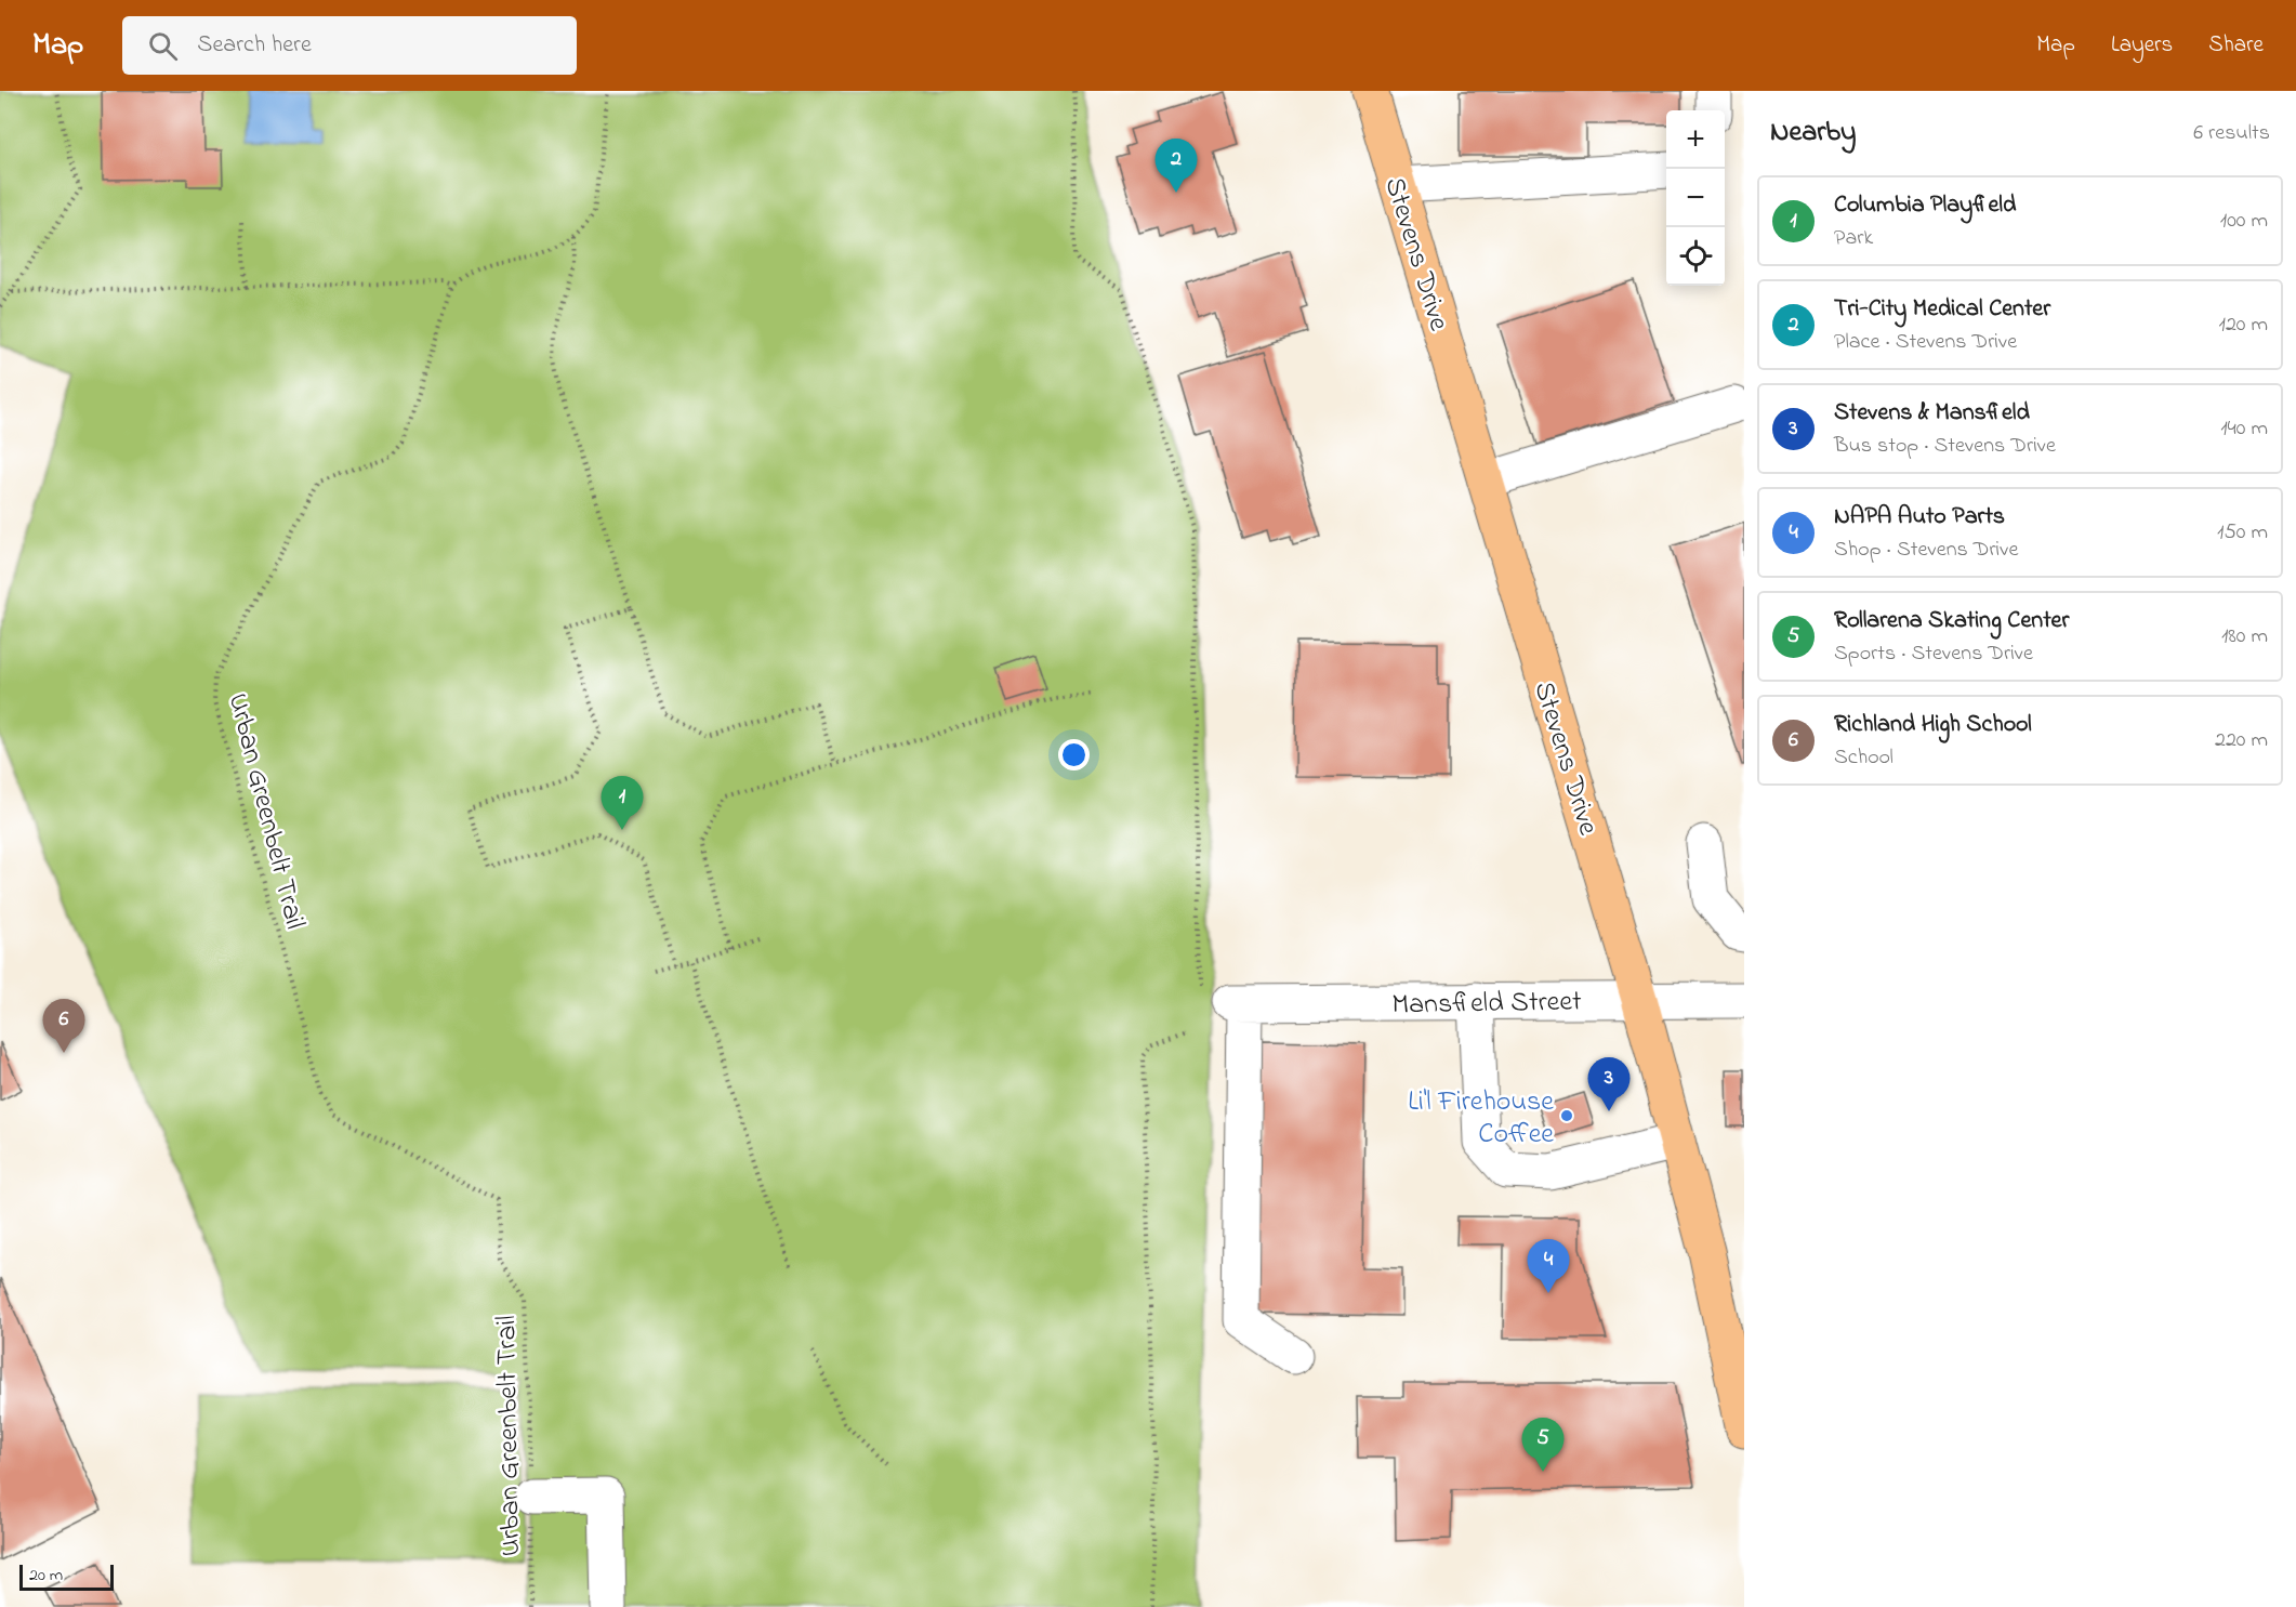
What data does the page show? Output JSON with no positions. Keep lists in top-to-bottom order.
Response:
{
  "streets": {
    "main road": ["Stevens Drive"],
    "street": ["Mansfield Street"],
    "path": ["Urban Greenbelt Trail"]
  },
  "crossings": [
    ["Stevens Drive", "Mansfield Street"]
  ],
  "places": ["Li'l Firehouse Coffee"],
  "scale_bar": "20 m",
  "page": {
    "header": "Map",
    "search": "Search here",
    "nav": ["Map", "Layers", "Share"],
    "heading": ["Nearby", "6 results"],
    "map_buttons": ["+", "−"],
    "pins": [
      "2",
      "1",
      "6",
      "3",
      "4",
      "5"
    ],
    "list": [
      {
        "mark": "1",
        "name": "Columbia Playfield",
        "note": "Park",
        "value": "100 m"
      },
      {
        "mark": "2",
        "name": "Tri-City Medical Center",
        "note": "Place · Stevens Drive",
        "value": "120 m"
      },
      {
        "mark": "3",
        "name": "Stevens & Mansfield",
        "note": "Bus stop · Stevens Drive",
        "value": "140 m"
      },
      {
        "mark": "4",
        "name": "NAPA Auto Parts",
        "note": "Shop · Stevens Drive",
        "value": "150 m"
      },
      {
        "mark": "5",
        "name": "Rollarena Skating Center",
        "note": "Sports · Stevens Drive",
        "value": "180 m"
      },
      {
        "mark": "6",
        "name": "Richland High School",
        "note": "School",
        "value": "220 m"
      }
    ],
    "scale": "20 m"
  }
}
